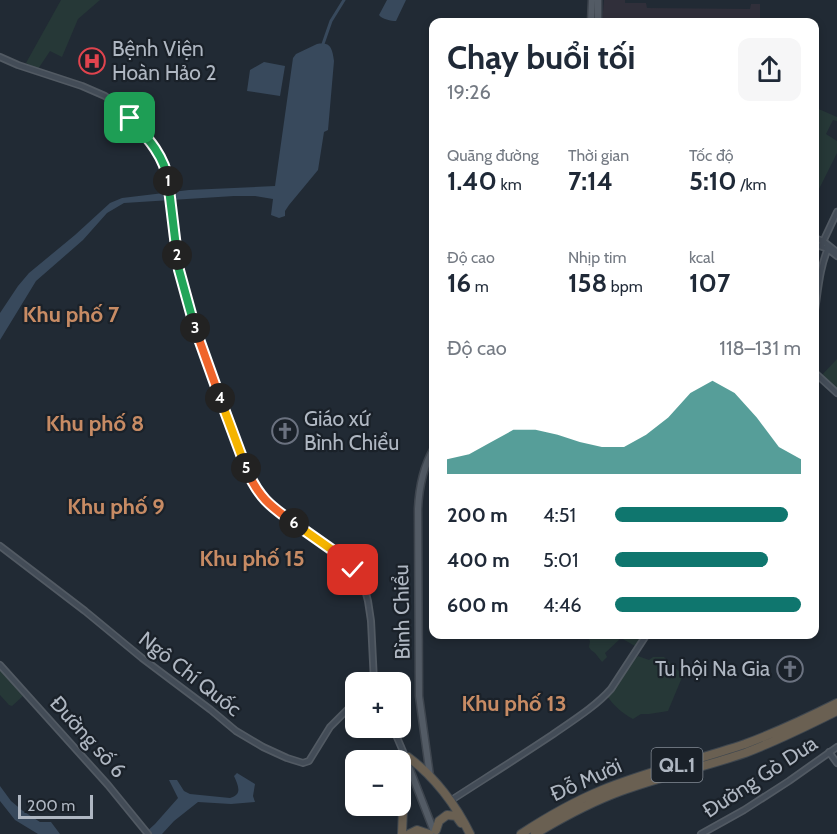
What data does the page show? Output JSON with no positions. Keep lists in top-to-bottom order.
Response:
{
  "streets": {
    "highway": ["QL.1", "Đỗ Mười"],
    "main road": [
      "Bình Chiểu",
      "Ngô Chí Quốc",
      "Đường số 6",
      "Đường Gò Dưa"
    ]
  },
  "districts": [
    "Khu phố 7",
    "Khu phố 8",
    "Khu phố 9",
    "Khu phố 15",
    "Khu phố 13"
  ],
  "places": {
    "hospital": ["Bệnh Viện Hoàn Hảo 2"],
    "church": ["Giáo xứ Bình Chiểu", "Tu hội Na Gia"]
  },
  "scale_bar": "200 m",
  "page": {
    "heading": ["Chạy buổi tối", "19:26"],
    "stats": [
      ["Quãng đường", "1.40 km"],
      ["Thời gian", "7:14"],
      ["Tốc độ", "5:10 /km"],
      ["Độ cao", "16 m"],
      ["Nhịp tim", "158 bpm"],
      ["kcal", "107"]
    ],
    "pins": [
      "1",
      "2",
      "3",
      "4",
      "5",
      "6"
    ],
    "chart": ["Độ cao", "118–131 m"],
    "list": [
      {
        "name": "200 m",
        "note": "4:51"
      },
      {
        "name": "400 m",
        "note": "5:01"
      },
      {
        "name": "600 m",
        "note": "4:46"
      }
    ],
    "map_buttons": ["+", "−"],
    "scale": "200 m"
  }
}
